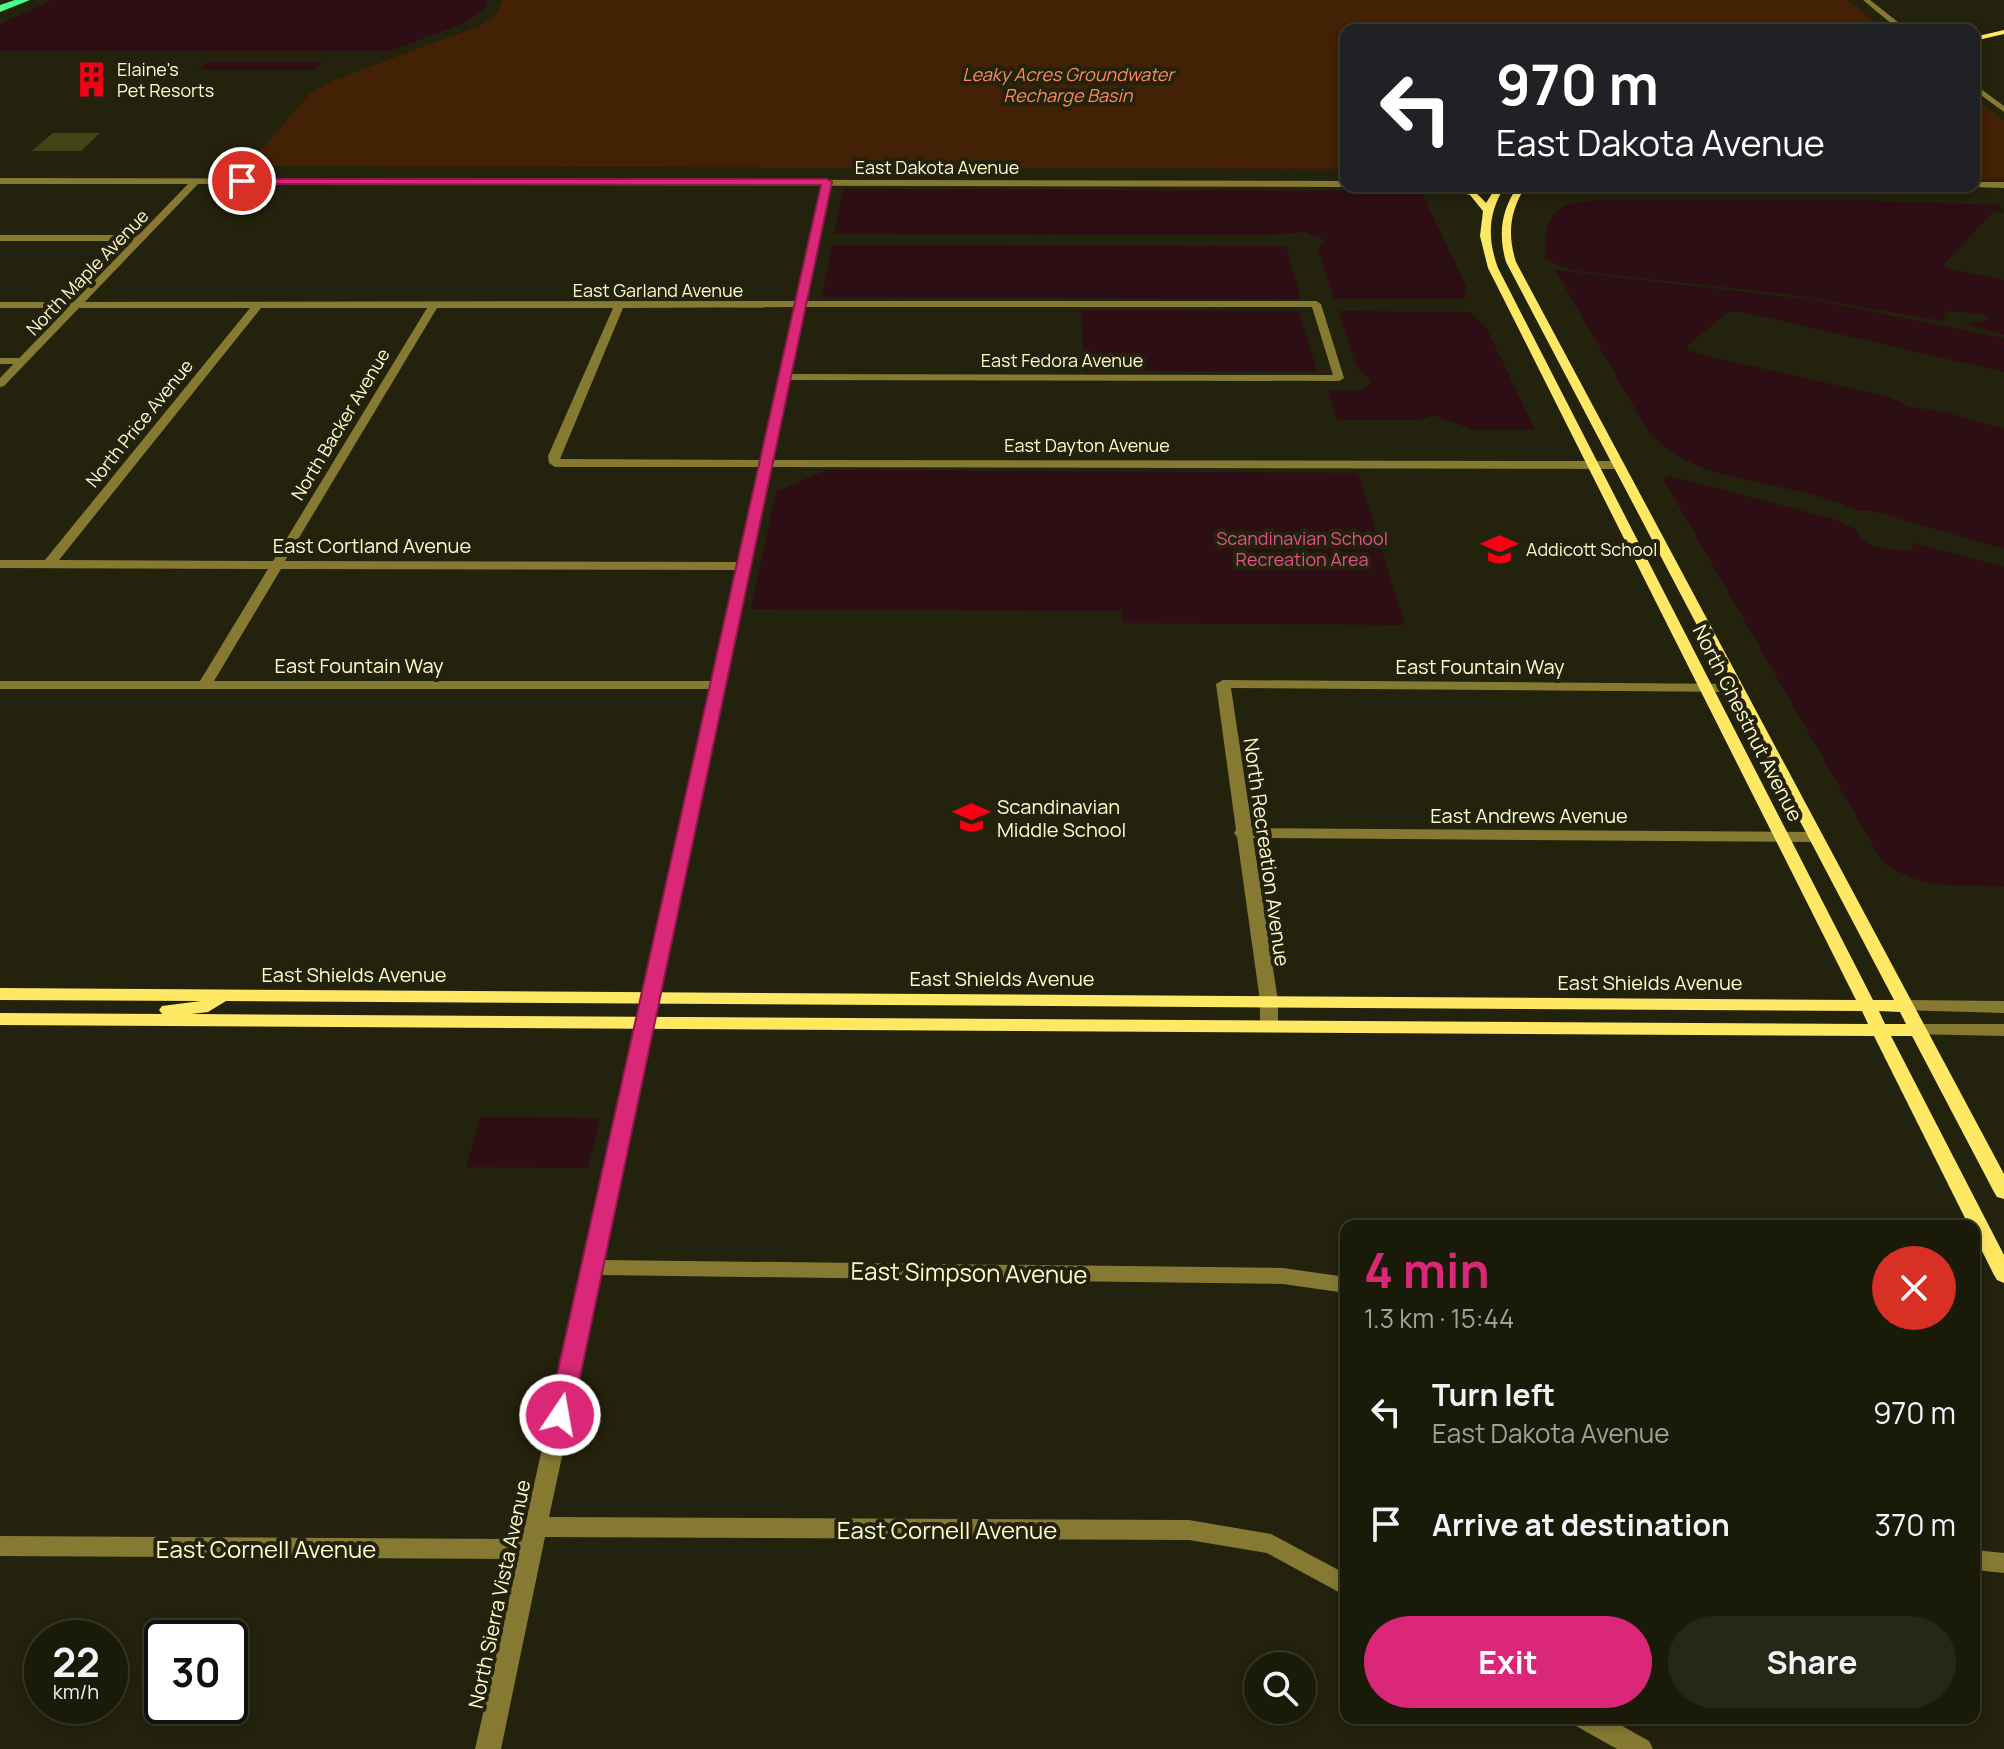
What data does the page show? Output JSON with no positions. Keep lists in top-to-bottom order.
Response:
{
  "streets": {
    "main road": ["North Chestnut Avenue", "East Shields Avenue"],
    "street": [
      "East Dakota Avenue",
      "North Maple Avenue",
      "East Garland Avenue",
      "East Fedora Avenue",
      "North Price Avenue",
      "North Backer Avenue",
      "East Dayton Avenue",
      "East Cortland Avenue",
      "East Fountain Way",
      "East Andrews Avenue",
      "North Recreation Avenue",
      "East Simpson Avenue",
      "East Cornell Avenue",
      "North Sierra Vista Avenue"
    ]
  },
  "crossings": [
    ["East Dakota Avenue", "North Maple Avenue"],
    ["East Dakota Avenue", "North Sierra Vista Avenue"],
    ["North Maple Avenue", "East Garland Avenue"],
    ["East Garland Avenue", "East Fedora Avenue"],
    ["East Garland Avenue", "North Price Avenue"],
    ["East Garland Avenue", "North Backer Avenue"],
    ["East Garland Avenue", "East Dayton Avenue"],
    ["East Garland Avenue", "North Sierra Vista Avenue"],
    ["East Fedora Avenue", "North Sierra Vista Avenue"],
    ["North Price Avenue", "East Cortland Avenue"],
    ["North Backer Avenue", "East Cortland Avenue"],
    ["North Backer Avenue", "East Fountain Way"],
    ["East Dayton Avenue", "North Chestnut Avenue"],
    ["East Dayton Avenue", "North Sierra Vista Avenue"],
    ["East Cortland Avenue", "North Sierra Vista Avenue"],
    ["East Fountain Way", "North Chestnut Avenue"],
    ["East Fountain Way", "North Recreation Avenue"],
    ["East Fountain Way", "North Sierra Vista Avenue"],
    ["North Chestnut Avenue", "East Andrews Avenue"],
    ["North Chestnut Avenue", "East Shields Avenue"],
    ["East Andrews Avenue", "North Recreation Avenue"],
    ["North Recreation Avenue", "East Shields Avenue"],
    ["East Shields Avenue", "North Sierra Vista Avenue"],
    ["East Simpson Avenue", "North Sierra Vista Avenue"],
    ["East Cornell Avenue", "North Sierra Vista Avenue"]
  ],
  "water": ["Leaky Acres Groundwater Recharge Basin"],
  "parks": ["Scandinavian School Recreation Area"],
  "places": {
    "building": ["Elaine's Pet Resorts"],
    "school or university": ["Addicott School", "Scandinavian Middle School"]
  },
  "page": {
    "turn": ["970 m", "East Dakota Avenue"],
    "heading": ["4 min", "1.3 km · 15:44"],
    "list": [
      {
        "name": "Turn left",
        "note": "East Dakota Avenue",
        "value": "970 m"
      },
      {
        "name": "Arrive at destination",
        "value": "370 m"
      }
    ],
    "buttons": ["Exit", "Share"],
    "speed": "22 km/h",
    "limit": "30"
  }
}
